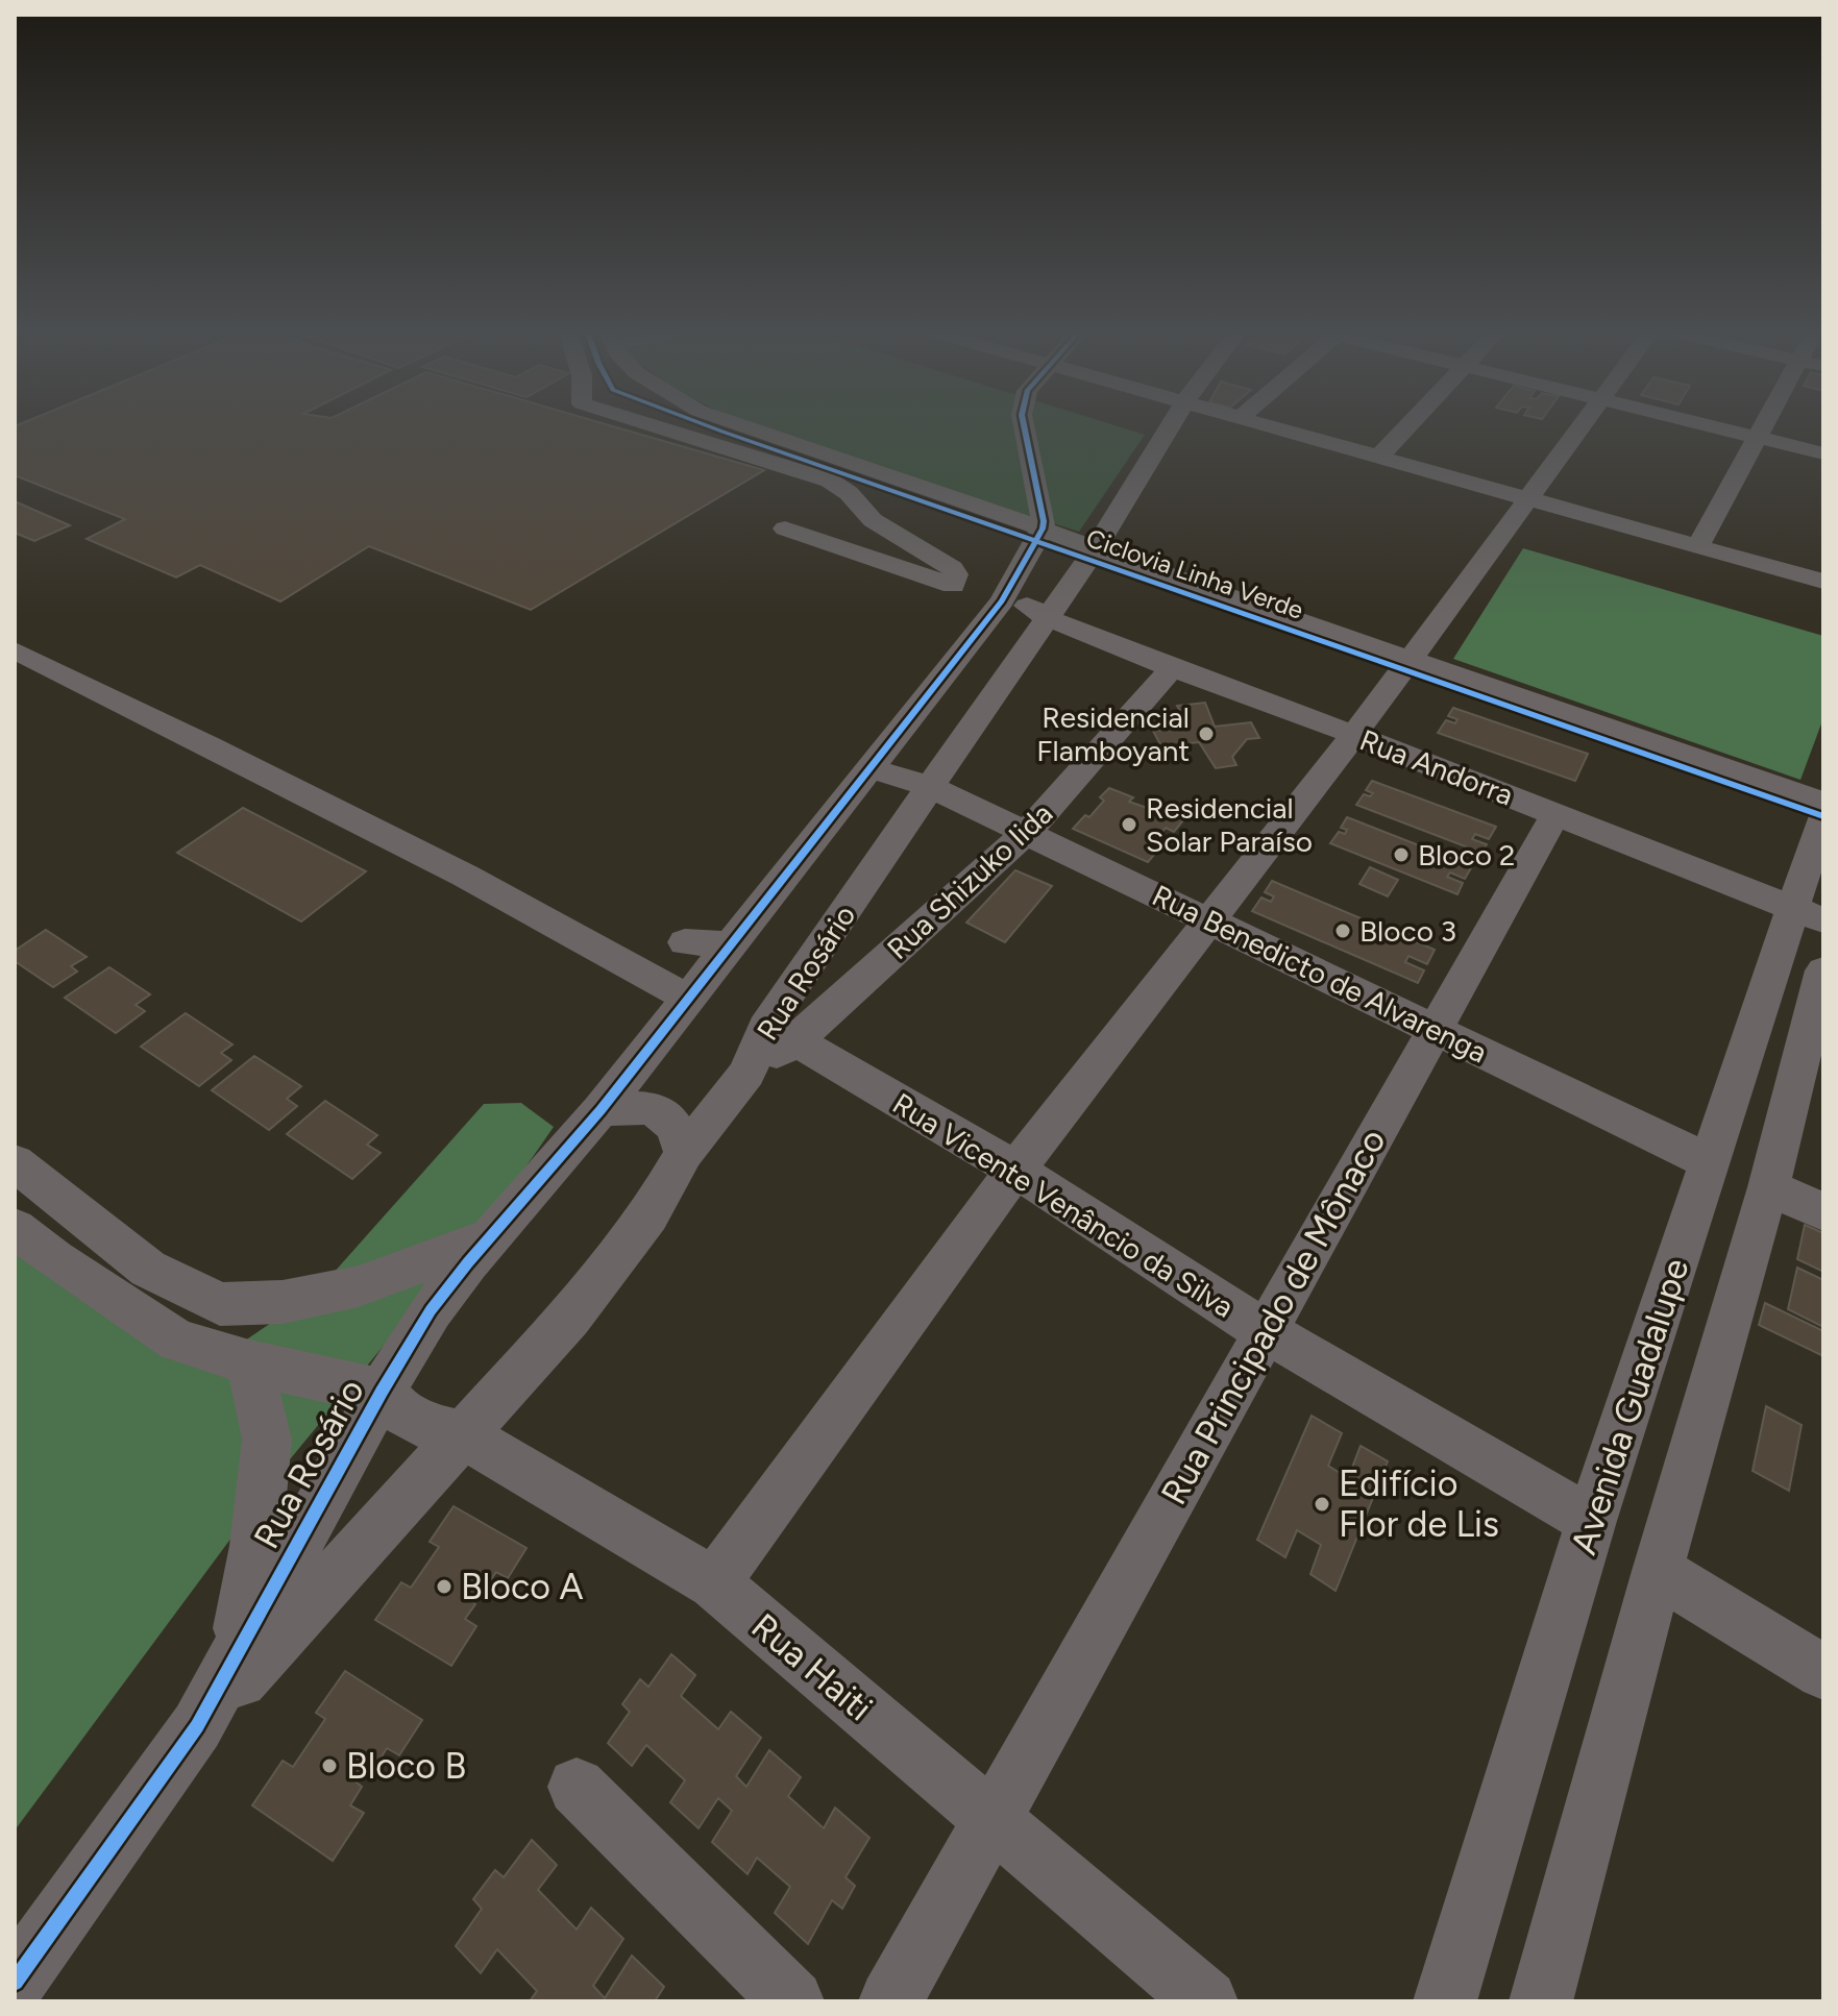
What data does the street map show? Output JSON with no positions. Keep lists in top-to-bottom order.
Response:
{
  "streets": {
    "street": [
      "Rua Andorra",
      "Rua Shizuko Iida",
      "Rua Rosário",
      "Rua Benedicto de Alvarenga",
      "Rua Vicente Venâncio da Silva",
      "Rua Principado de Mônaco",
      "Avenida Guadalupe",
      "Rua Haiti"
    ],
    "cycle path": ["Ciclovia Linha Verde"]
  },
  "crossings": [
    ["Rua Andorra", "Rua Shizuko Iida"],
    ["Rua Andorra", "Rua Rosário"],
    ["Rua Andorra", "Rua Principado de Mônaco"],
    ["Rua Andorra", "Avenida Guadalupe"],
    ["Rua Shizuko Iida", "Rua Rosário"],
    ["Rua Shizuko Iida", "Rua Benedicto de Alvarenga"],
    ["Rua Shizuko Iida", "Rua Vicente Venâncio da Silva"],
    ["Rua Rosário", "Rua Benedicto de Alvarenga"],
    ["Rua Rosário", "Rua Haiti"],
    ["Rua Benedicto de Alvarenga", "Rua Principado de Mônaco"],
    ["Rua Benedicto de Alvarenga", "Avenida Guadalupe"],
    ["Rua Vicente Venâncio da Silva", "Rua Principado de Mônaco"],
    ["Rua Vicente Venâncio da Silva", "Avenida Guadalupe"],
    ["Rua Principado de Mônaco", "Rua Haiti"]
  ],
  "places": [
    "Residencial Flamboyant",
    "Residencial Solar Paraíso",
    "Bloco 2",
    "Bloco 3",
    "Edifício Flor de Lis",
    "Bloco A",
    "Bloco B"
  ]
}
